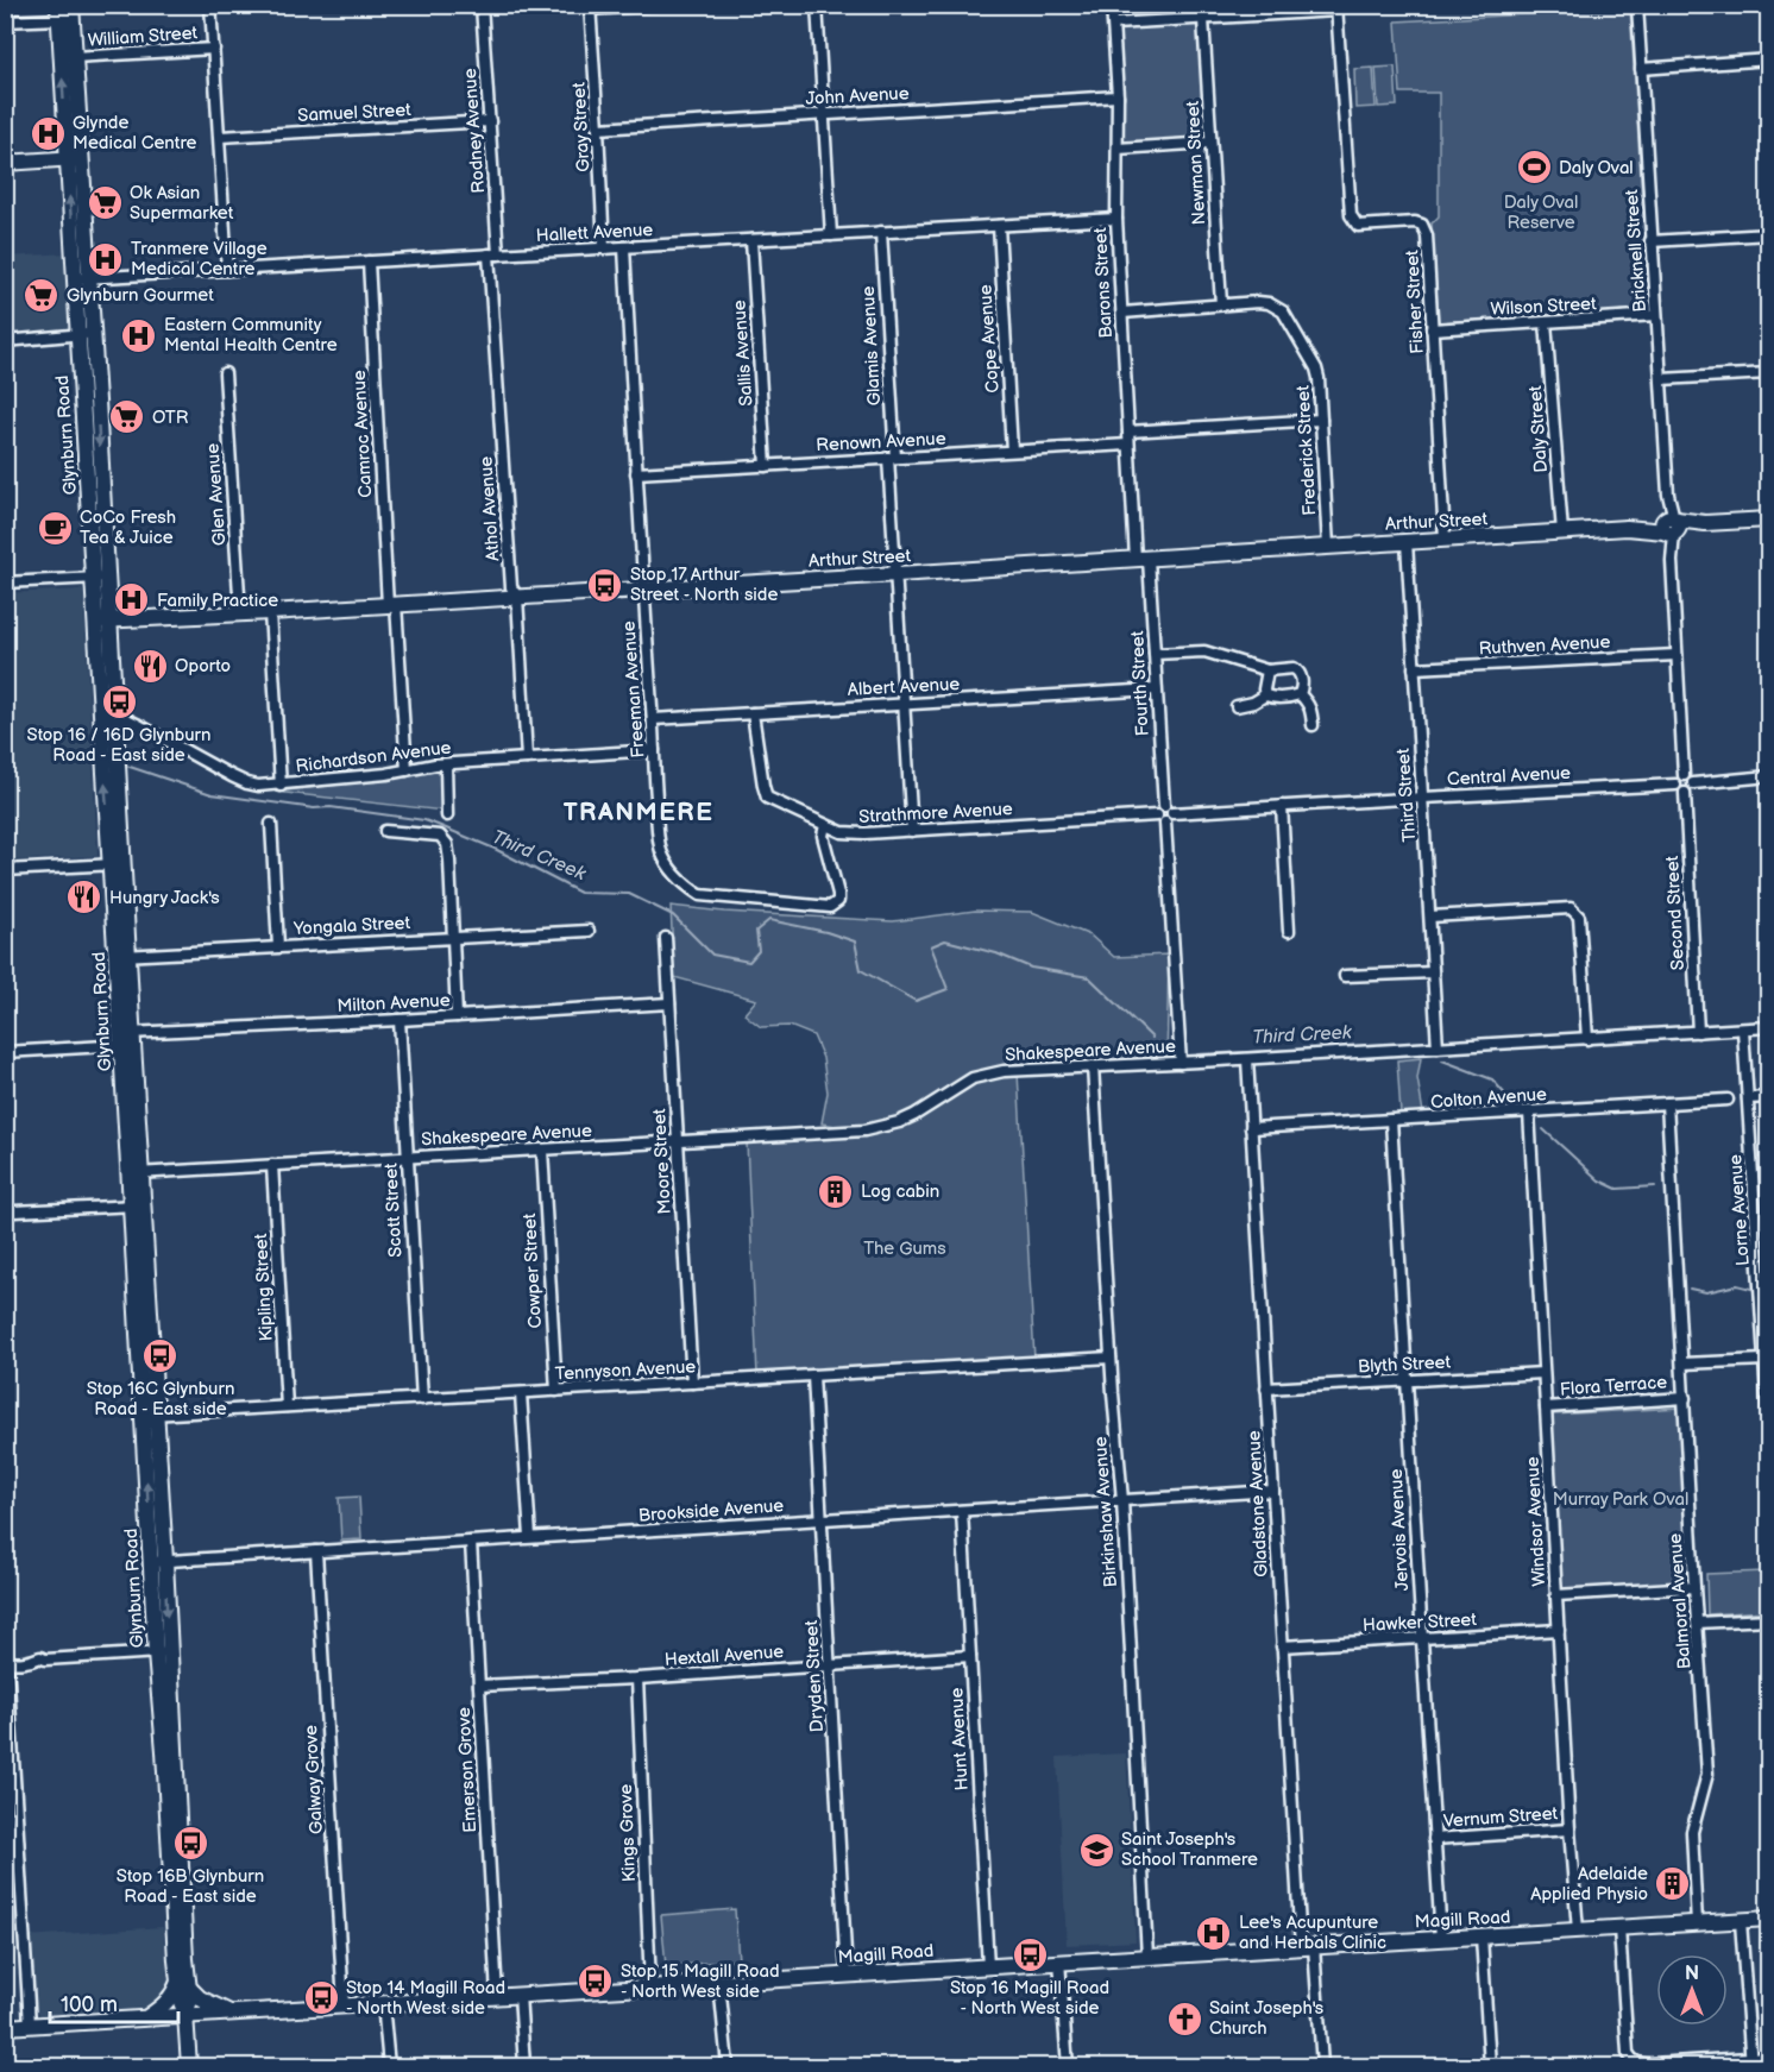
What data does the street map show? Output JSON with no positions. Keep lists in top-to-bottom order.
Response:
{
  "streets": {
    "main road": ["Glynburn Road", "Arthur Street", "Magill Road"],
    "street": [
      "William Street",
      "John Avenue",
      "Samuel Street",
      "Gray Street",
      "Rodney Avenue",
      "Newman Street",
      "Hallett Avenue",
      "Bricknell Street",
      "Barons Street",
      "Fisher Street",
      "Wilson Street",
      "Cope Avenue",
      "Glamis Avenue",
      "Sallis Avenue",
      "Daly Street",
      "Camroc Avenue",
      "Renown Avenue",
      "Frederick Street",
      "Glen Avenue",
      "Athol Avenue",
      "Ruthven Avenue",
      "Fourth Street",
      "Albert Avenue",
      "Freeman Avenue",
      "Richardson Avenue",
      "Central Avenue",
      "Third Street",
      "Strathmore Avenue",
      "Second Street",
      "Yongala Street",
      "Milton Avenue",
      "Shakespeare Avenue",
      "Colton Avenue",
      "Moore Street",
      "Scott Street",
      "Lorne Avenue",
      "Cowper Street",
      "Kipling Street",
      "Blyth Street",
      "Tennyson Avenue",
      "Flora Terrace",
      "Gladstone Avenue",
      "Brookside Avenue",
      "Birkinshaw Avenue",
      "Windsor Avenue",
      "Jervois Avenue",
      "Balmoral Avenue",
      "Hawker Street",
      "Hextall Avenue",
      "Dryden Street",
      "Hunt Avenue",
      "Emerson Grove",
      "Galway Grove",
      "Vernum Street",
      "Kings Grove"
    ]
  },
  "crossings": [
    ["William Street", "Glynburn Road"],
    ["John Avenue", "Gray Street"],
    ["John Avenue", "Barons Street"],
    ["Samuel Street", "Rodney Avenue"],
    ["Gray Street", "Hallett Avenue"],
    ["Rodney Avenue", "Hallett Avenue"],
    ["Rodney Avenue", "Athol Avenue"],
    ["Newman Street", "Frederick Street"],
    ["Hallett Avenue", "Barons Street"],
    ["Hallett Avenue", "Cope Avenue"],
    ["Hallett Avenue", "Glamis Avenue"],
    ["Hallett Avenue", "Sallis Avenue"],
    ["Hallett Avenue", "Camroc Avenue"],
    ["Hallett Avenue", "Glynburn Road"],
    ["Hallett Avenue", "Athol Avenue"],
    ["Hallett Avenue", "Freeman Avenue"],
    ["Bricknell Street", "Wilson Street"],
    ["Bricknell Street", "Arthur Street"],
    ["Barons Street", "Renown Avenue"],
    ["Barons Street", "Frederick Street"],
    ["Barons Street", "Arthur Street"],
    ["Barons Street", "Fourth Street"],
    ["Fisher Street", "Wilson Street"],
    ["Fisher Street", "Arthur Street"],
    ["Wilson Street", "Daly Street"],
    ["Cope Avenue", "Renown Avenue"],
    ["Glamis Avenue", "Renown Avenue"],
    ["Glamis Avenue", "Arthur Street"],
    ["Glamis Avenue", "Albert Avenue"],
    ["Glamis Avenue", "Strathmore Avenue"],
    ["Sallis Avenue", "Renown Avenue"],
    ["Daly Street", "Arthur Street"],
    ["Camroc Avenue", "Arthur Street"],
    ["Camroc Avenue", "Richardson Avenue"],
    ["Glynburn Road", "Arthur Street"],
    ["Glynburn Road", "Richardson Avenue"],
    ["Glynburn Road", "Yongala Street"],
    ["Glynburn Road", "Milton Avenue"],
    ["Glynburn Road", "Shakespeare Avenue"],
    ["Glynburn Road", "Tennyson Avenue"],
    ["Glynburn Road", "Brookside Avenue"],
    ["Glynburn Road", "Magill Road"],
    ["Renown Avenue", "Freeman Avenue"],
    ["Frederick Street", "Arthur Street"],
    ["Glen Avenue", "Arthur Street"],
    ["Athol Avenue", "Arthur Street"],
    ["Athol Avenue", "Richardson Avenue"],
    ["Arthur Street", "Fourth Street"],
    ["Arthur Street", "Freeman Avenue"],
    ["Arthur Street", "Third Street"],
    ["Ruthven Avenue", "Third Street"],
    ["Fourth Street", "Albert Avenue"],
    ["Fourth Street", "Central Avenue"],
    ["Albert Avenue", "Freeman Avenue"],
    ["Albert Avenue", "Strathmore Avenue"],
    ["Freeman Avenue", "Richardson Avenue"],
    ["Freeman Avenue", "Strathmore Avenue"],
    ["Central Avenue", "Third Street"],
    ["Central Avenue", "Second Street"],
    ["Third Street", "Shakespeare Avenue"],
    ["Second Street", "Shakespeare Avenue"],
    ["Milton Avenue", "Moore Street"],
    ["Milton Avenue", "Scott Street"],
    ["Shakespeare Avenue", "Moore Street"],
    ["Shakespeare Avenue", "Scott Street"],
    ["Shakespeare Avenue", "Lorne Avenue"],
    ["Shakespeare Avenue", "Cowper Street"],
    ["Shakespeare Avenue", "Kipling Street"],
    ["Shakespeare Avenue", "Gladstone Avenue"],
    ["Shakespeare Avenue", "Birkinshaw Avenue"],
    ["Colton Avenue", "Gladstone Avenue"],
    ["Colton Avenue", "Windsor Avenue"],
    ["Colton Avenue", "Jervois Avenue"],
    ["Colton Avenue", "Balmoral Avenue"],
    ["Moore Street", "Tennyson Avenue"],
    ["Scott Street", "Tennyson Avenue"],
    ["Cowper Street", "Tennyson Avenue"],
    ["Kipling Street", "Tennyson Avenue"],
    ["Blyth Street", "Gladstone Avenue"],
    ["Blyth Street", "Windsor Avenue"],
    ["Blyth Street", "Jervois Avenue"],
    ["Tennyson Avenue", "Birkinshaw Avenue"],
    ["Tennyson Avenue", "Dryden Street"],
    ["Flora Terrace", "Windsor Avenue"],
    ["Flora Terrace", "Balmoral Avenue"],
    ["Gladstone Avenue", "Brookside Avenue"],
    ["Gladstone Avenue", "Hawker Street"],
    ["Gladstone Avenue", "Magill Road"],
    ["Brookside Avenue", "Birkinshaw Avenue"],
    ["Brookside Avenue", "Dryden Street"],
    ["Brookside Avenue", "Hunt Avenue"],
    ["Brookside Avenue", "Emerson Grove"],
    ["Brookside Avenue", "Galway Grove"],
    ["Birkinshaw Avenue", "Magill Road"],
    ["Windsor Avenue", "Hawker Street"],
    ["Windsor Avenue", "Vernum Street"],
    ["Windsor Avenue", "Magill Road"],
    ["Jervois Avenue", "Hawker Street"],
    ["Jervois Avenue", "Vernum Street"],
    ["Jervois Avenue", "Magill Road"],
    ["Balmoral Avenue", "Magill Road"],
    ["Hextall Avenue", "Dryden Street"],
    ["Hextall Avenue", "Hunt Avenue"],
    ["Hextall Avenue", "Emerson Grove"],
    ["Hextall Avenue", "Kings Grove"],
    ["Dryden Street", "Magill Road"],
    ["Hunt Avenue", "Magill Road"],
    ["Emerson Grove", "Magill Road"],
    ["Galway Grove", "Magill Road"],
    ["Kings Grove", "Magill Road"]
  ],
  "districts": ["TRANMERE"],
  "water": ["Third Creek"],
  "parks": ["Daly Oval Reserve", "The Gums", "Murray Park Oval"],
  "places": {
    "hospital": [
      "Glynde Medical Centre",
      "Tranmere Village Medical Centre",
      "Eastern Community Mental Health Centre",
      "Family Practice",
      "Lee's Acupunture and Herbals Clinic"
    ],
    "sports": ["Daly Oval"],
    "supermarket": ["Ok Asian Supermarket", "Glynburn Gourmet", "OTR"],
    "cafe": ["CoCo Fresh Tea & Juice"],
    "bus stop": [
      "Stop 17 Arthur Street - North side",
      "Stop 16 / 16D Glynburn Road - East side",
      "Stop 16C Glynburn Road - East side",
      "Stop 16B Glynburn Road - East side",
      "Stop 16 Magill Road - North West side",
      "Stop 15 Magill Road - North West side",
      "Stop 14 Magill Road - North West side"
    ],
    "restaurant": ["Oporto", "Hungry Jack's"],
    "building": ["Log cabin", "Adelaide Applied Physio"],
    "school or university": ["Saint Joseph's School Tranmere"],
    "church": ["Saint Joseph's Church"]
  },
  "scale_bar": "100 m",
  "north": "top"
}
